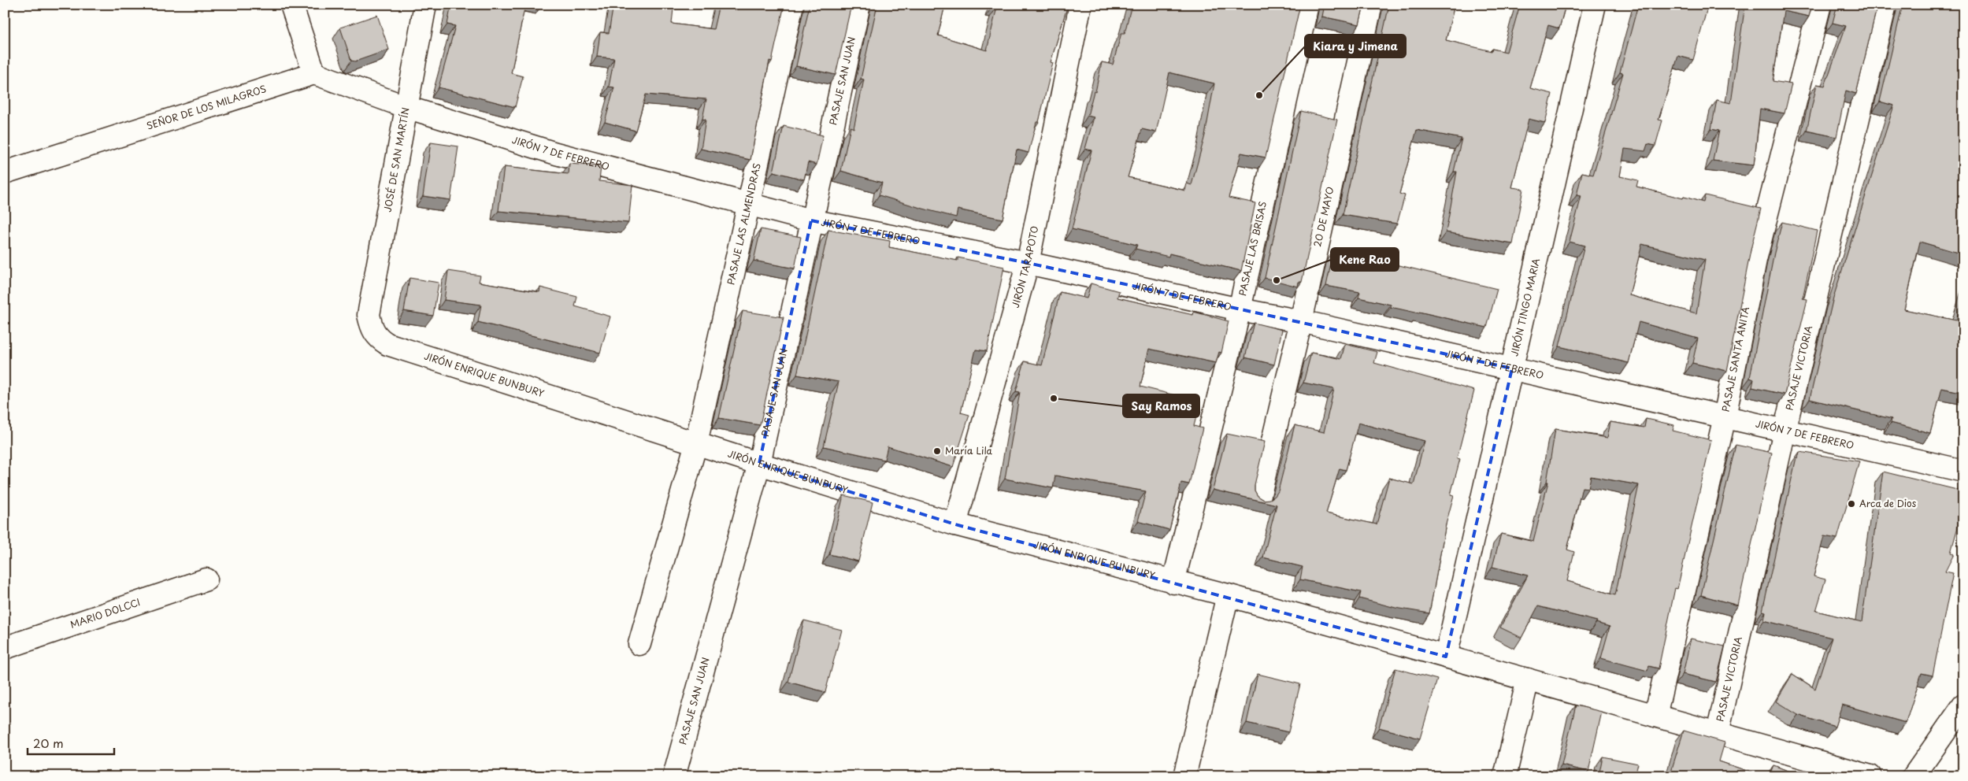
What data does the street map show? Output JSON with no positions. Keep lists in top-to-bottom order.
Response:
{
  "streets": {
    "street": [
      "PASAJE SAN JUAN",
      "SEÑOR DE LOS MILAGROS",
      "JIRÓN 7 DE FEBRERO",
      "JOSÉ DE SAN MARTÍN",
      "20 DE MAYO",
      "PASAJE LAS ALMENDRAS",
      "PASAJE LAS BRISAS",
      "JIRÓN TARAPOTO",
      "JIRÓN TINGO MARIA",
      "PASAJE SANTA ANITA",
      "PASAJE VICTORIA",
      "JIRÓN ENRIQUE BUNBURY",
      "MARIO DOLCCI"
    ]
  },
  "crossings": [
    ["PASAJE SAN JUAN", "JIRÓN 7 DE FEBRERO"],
    ["PASAJE SAN JUAN", "JIRÓN ENRIQUE BUNBURY"],
    ["JIRÓN 7 DE FEBRERO", "JOSÉ DE SAN MARTÍN"],
    ["JIRÓN 7 DE FEBRERO", "20 DE MAYO"],
    ["JIRÓN 7 DE FEBRERO", "PASAJE LAS ALMENDRAS"],
    ["JIRÓN 7 DE FEBRERO", "PASAJE LAS BRISAS"],
    ["JIRÓN 7 DE FEBRERO", "JIRÓN TARAPOTO"],
    ["JIRÓN 7 DE FEBRERO", "JIRÓN TINGO MARIA"],
    ["JIRÓN 7 DE FEBRERO", "PASAJE SANTA ANITA"],
    ["JIRÓN 7 DE FEBRERO", "PASAJE VICTORIA"],
    ["JOSÉ DE SAN MARTÍN", "JIRÓN ENRIQUE BUNBURY"],
    ["PASAJE LAS ALMENDRAS", "JIRÓN ENRIQUE BUNBURY"],
    ["PASAJE LAS BRISAS", "JIRÓN ENRIQUE BUNBURY"],
    ["JIRÓN TARAPOTO", "JIRÓN ENRIQUE BUNBURY"],
    ["JIRÓN TINGO MARIA", "JIRÓN ENRIQUE BUNBURY"],
    ["PASAJE SANTA ANITA", "JIRÓN ENRIQUE BUNBURY"],
    ["PASAJE VICTORIA", "JIRÓN ENRIQUE BUNBURY"]
  ],
  "places": [
    "Kiara y Jimena",
    "Kene Rao",
    "Say Ramos",
    "María Lila",
    "Arca de Dios"
  ],
  "scale_bar": "20 m"
}
